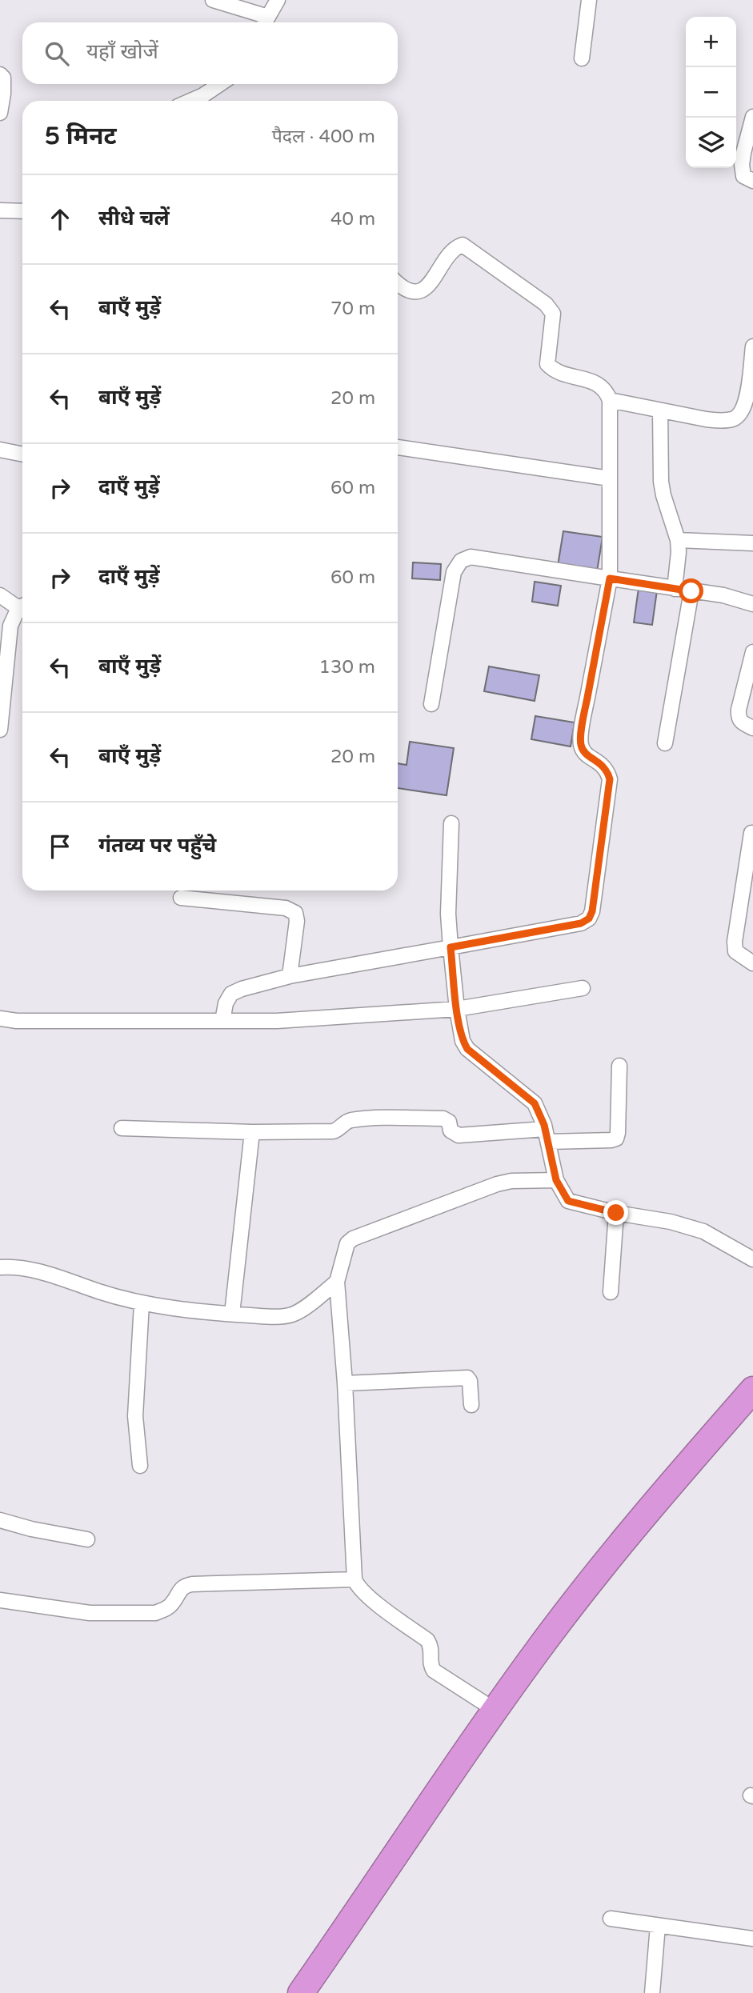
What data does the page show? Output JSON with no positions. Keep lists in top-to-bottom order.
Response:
{
  "page": {
    "map_buttons": ["+", "−"],
    "search": "यहाँ खोजें",
    "heading": ["5 मिनट", "पैदल · 400 m"],
    "list": [
      ["सीधे चलें", "40 m"],
      ["बाएँ मुड़ें", "70 m"],
      ["बाएँ मुड़ें", "20 m"],
      ["दाएँ मुड़ें", "60 m"],
      ["दाएँ मुड़ें", "60 m"],
      ["बाएँ मुड़ें", "130 m"],
      ["बाएँ मुड़ें", "20 m"],
      "गंतव्य पर पहुँचे"
    ]
  }
}
